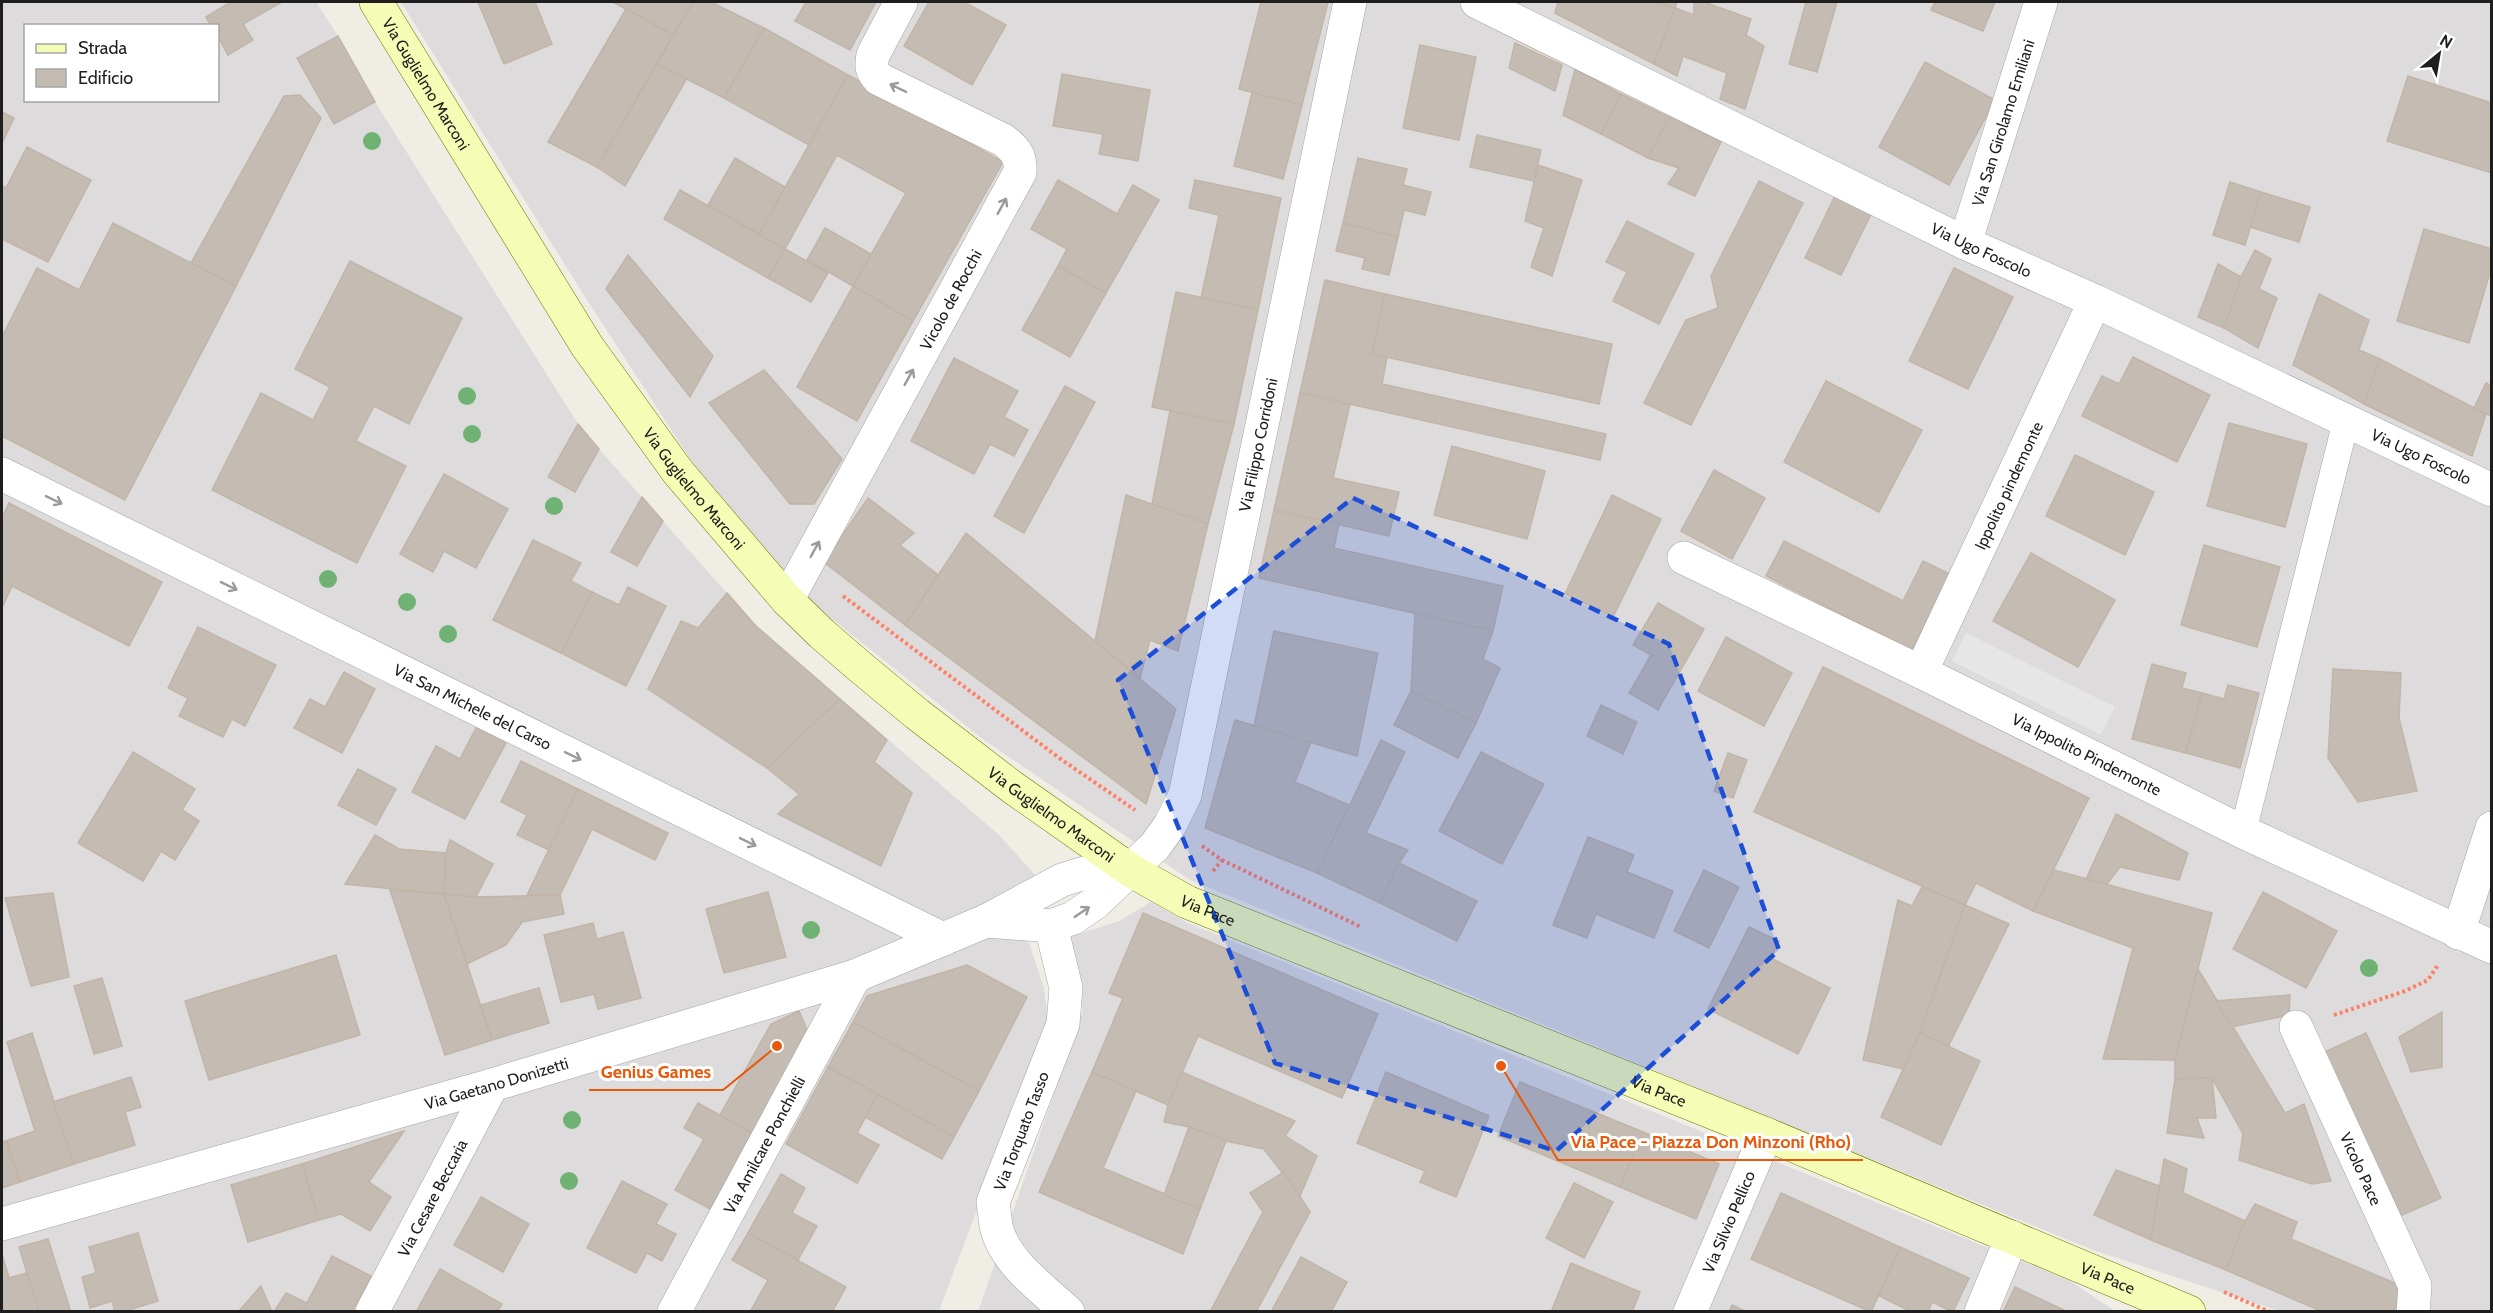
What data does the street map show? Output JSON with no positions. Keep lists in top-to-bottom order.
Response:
{
  "streets": {
    "street": [
      "Via Guglielmo Marconi",
      "Via San Girolamo Emiliani",
      "Via Ugo Foscolo",
      "Vicolo de Rocchi",
      "Via Filippo Corridoni",
      "Ippolito pindemonte",
      "Via San Michele del Carso",
      "Via Ippolito Pindemonte",
      "Via Pace",
      "Via Gaetano Donizetti",
      "Via Torquato Tasso",
      "Via Amilcare Ponchielli",
      "Vicolo Pace",
      "Via Cesare Beccaria",
      "Via Silvio Pellico"
    ]
  },
  "crossings": [
    ["Via Guglielmo Marconi", "Vicolo de Rocchi"],
    ["Via Guglielmo Marconi", "Via Filippo Corridoni"],
    ["Via Guglielmo Marconi", "Via Pace"],
    ["Via Guglielmo Marconi", "Via Gaetano Donizetti"],
    ["Via San Girolamo Emiliani", "Via Ugo Foscolo"],
    ["Via Ugo Foscolo", "Ippolito pindemonte"],
    ["Via Filippo Corridoni", "Via Pace"],
    ["Via Filippo Corridoni", "Via Gaetano Donizetti"],
    ["Via Filippo Corridoni", "Via Torquato Tasso"],
    ["Ippolito pindemonte", "Via Ippolito Pindemonte"],
    ["Via San Michele del Carso", "Via Gaetano Donizetti"],
    ["Via Pace", "Via Gaetano Donizetti"],
    ["Via Pace", "Via Silvio Pellico"],
    ["Via Gaetano Donizetti", "Via Amilcare Ponchielli"],
    ["Via Gaetano Donizetti", "Via Cesare Beccaria"]
  ],
  "one_way": ["Vicolo de Rocchi", "Via San Michele del Carso"],
  "places": ["Genius Games", "Via Pace - Piazza Don Minzoni (Rho)"],
  "legend": ["Strada", "Edificio"],
  "north": "top right"
}
